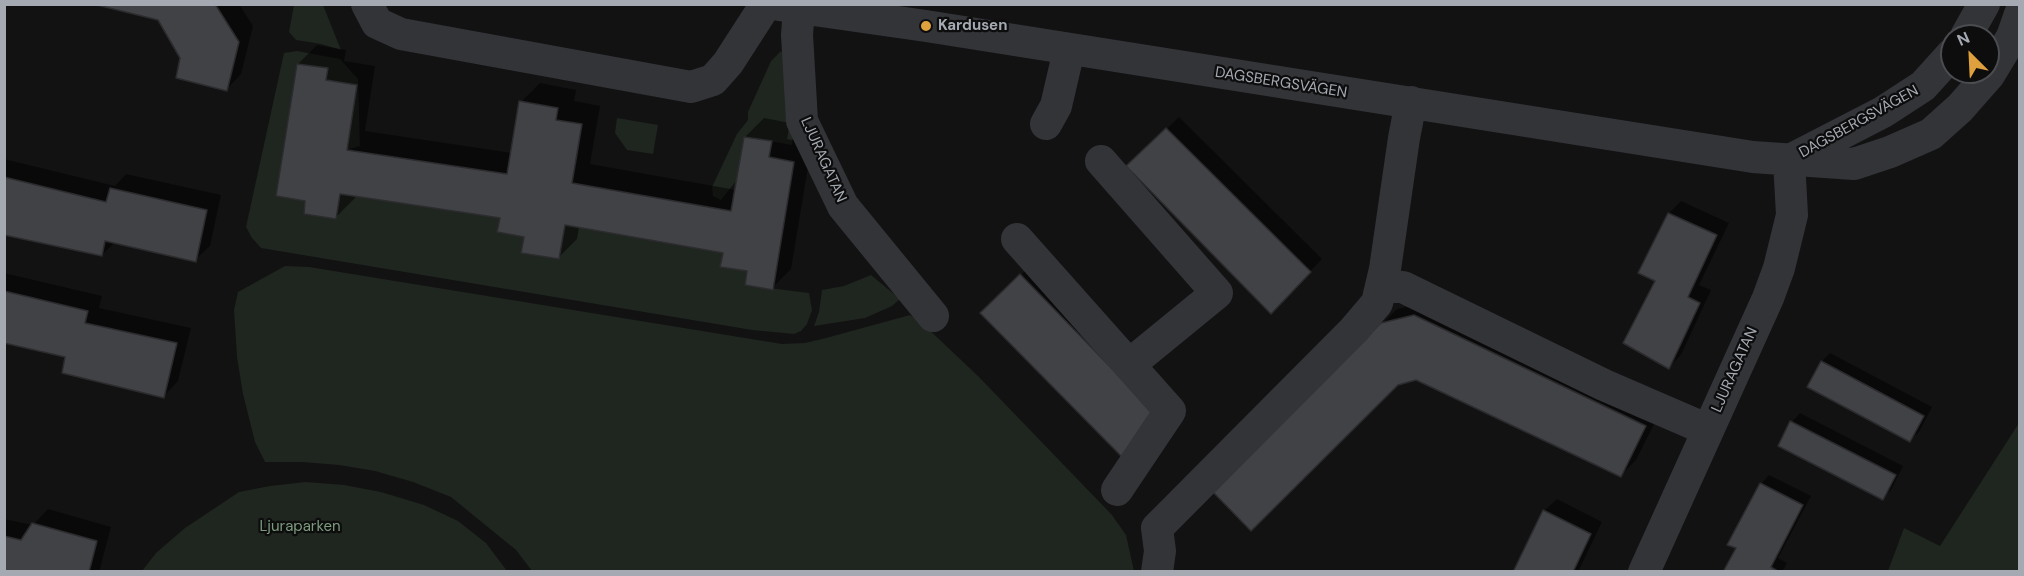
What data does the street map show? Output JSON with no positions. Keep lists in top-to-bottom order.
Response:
{
  "streets": {
    "street": ["DAGSBERGSVÄGEN", "LJURAGATAN"]
  },
  "crossings": [
    ["DAGSBERGSVÄGEN", "LJURAGATAN"]
  ],
  "parks": ["Ljuraparken"],
  "places": ["Kardusen"],
  "north": "top left"
}
